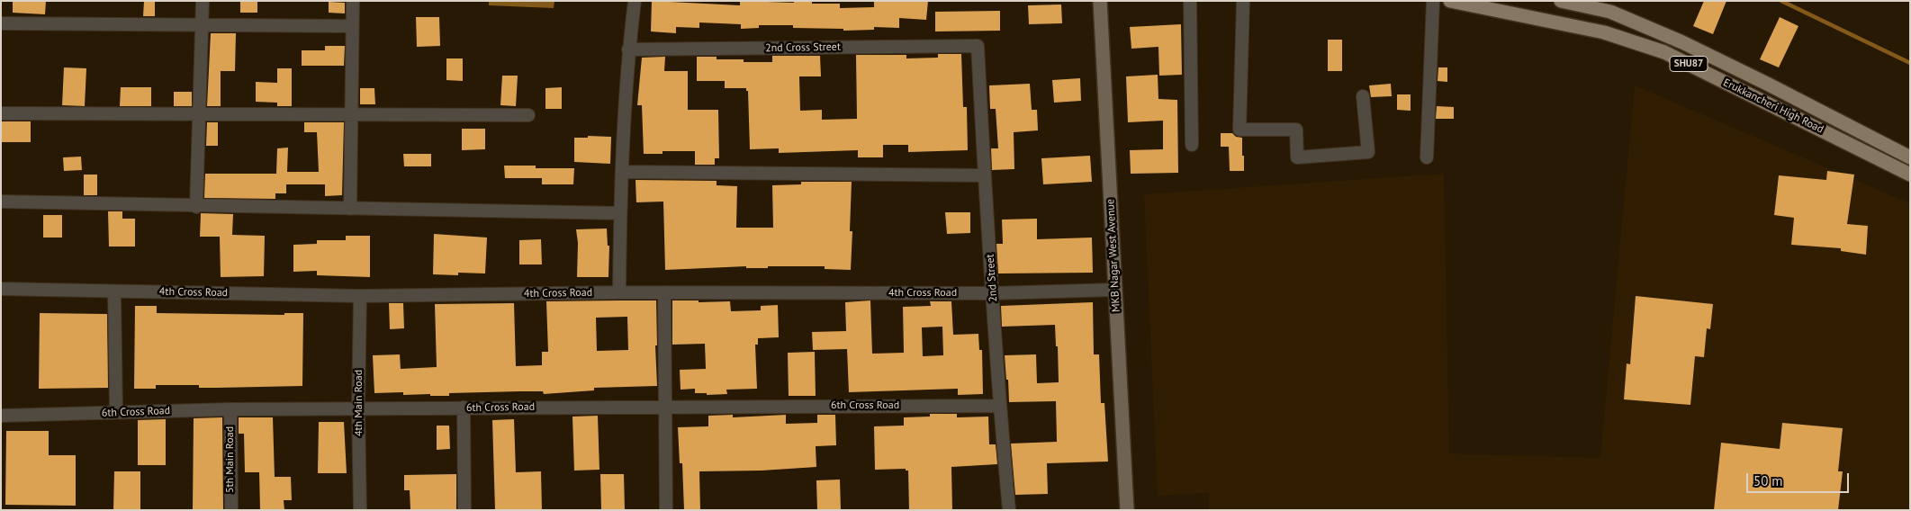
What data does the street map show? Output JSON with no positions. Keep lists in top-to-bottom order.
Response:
{
  "streets": {
    "main road": ["SHU87", "Erukkancheri High Road", "MKB Nagar West Avenue"],
    "street": [
      "2nd Cross Street",
      "2nd Street",
      "4th Cross Road",
      "4th Main Road",
      "6th Cross Road",
      "5th Main Road"
    ]
  },
  "crossings": [
    ["2nd Cross Street", "2nd Street"],
    ["MKB Nagar West Avenue", "4th Cross Road"],
    ["2nd Street", "4th Cross Road"],
    ["2nd Street", "6th Cross Road"],
    ["4th Cross Road", "4th Main Road"],
    ["4th Main Road", "6th Cross Road"],
    ["6th Cross Road", "5th Main Road"]
  ],
  "scale_bar": "50 m"
}
